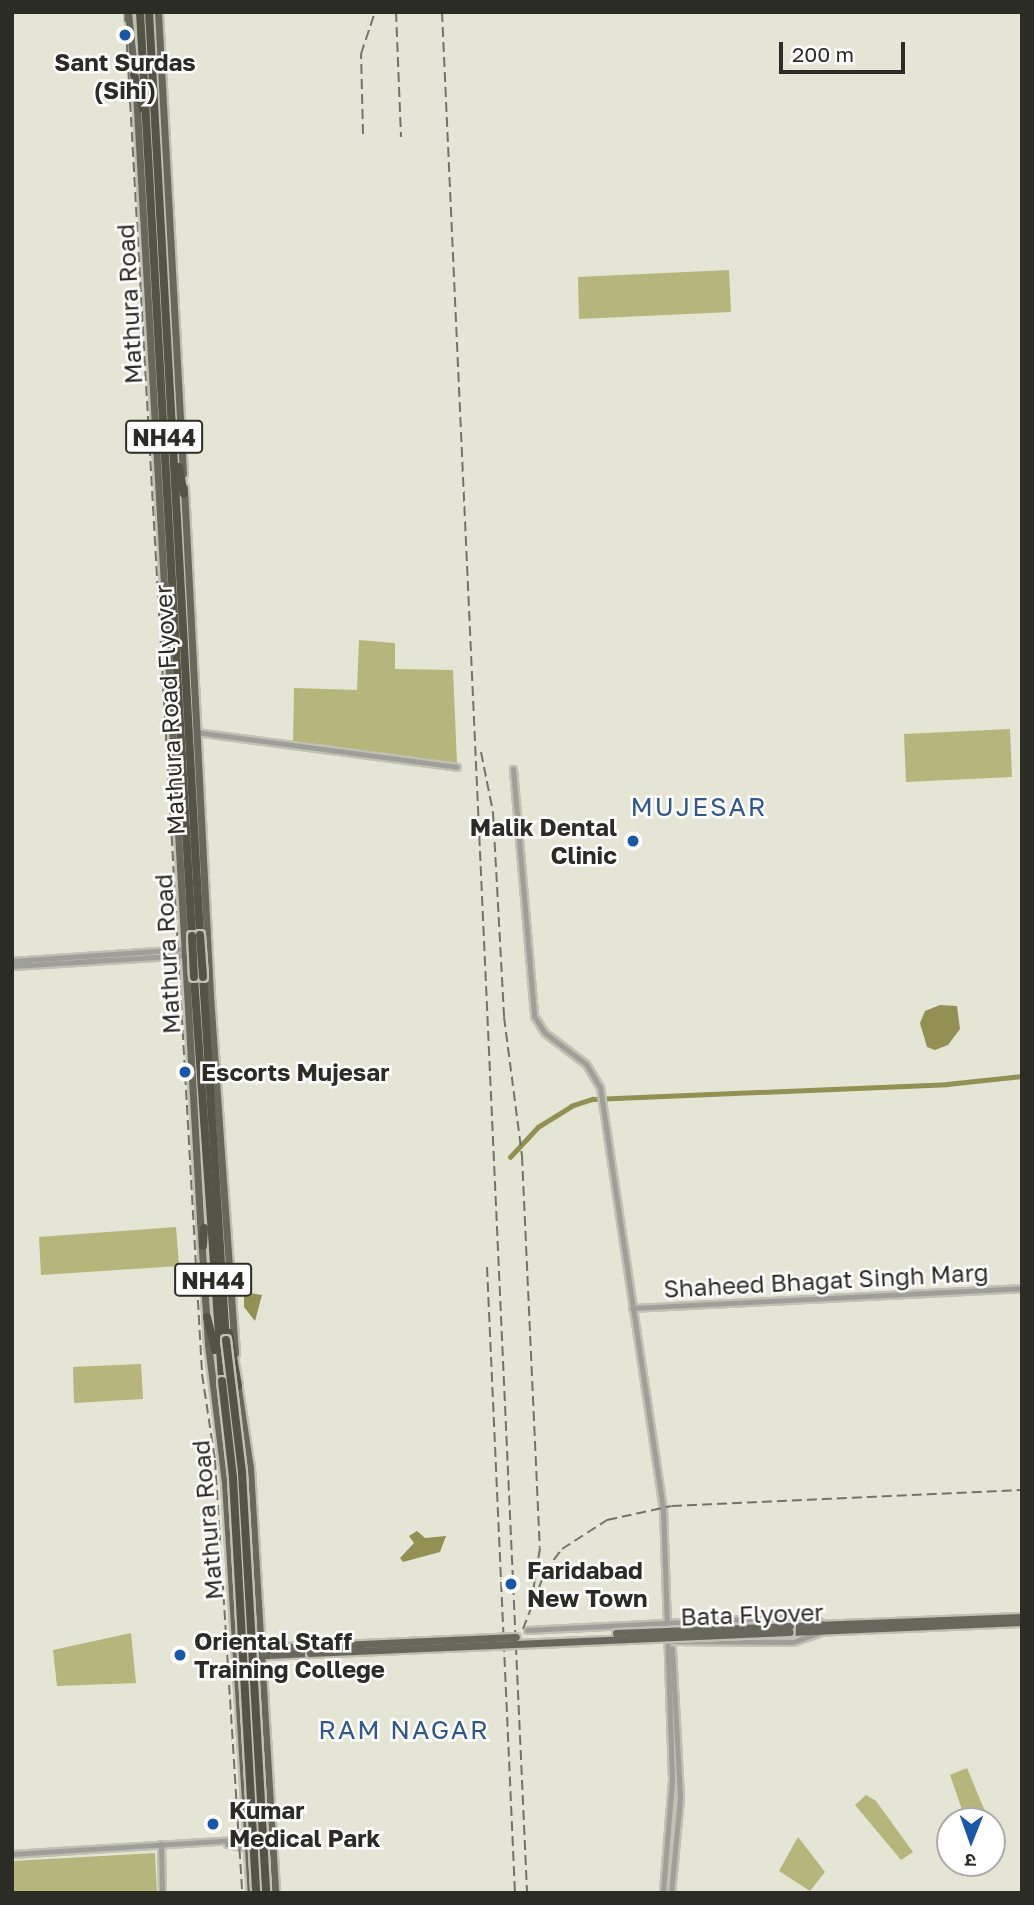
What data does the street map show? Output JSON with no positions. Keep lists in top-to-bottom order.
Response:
{
  "streets": {
    "highway": ["Mathura Road", "NH44", "Mathura Road Flyover"],
    "main road": ["Bata Flyover"],
    "street": ["Shaheed Bhagat Singh Marg"]
  },
  "crossings": [
    ["Mathura Road", "NH44"],
    ["Mathura Road", "Mathura Road Flyover"],
    ["Mathura Road", "Bata Flyover"],
    ["NH44", "Mathura Road Flyover"]
  ],
  "districts": ["MUJESAR", "RAM NAGAR"],
  "places": [
    "Sant Surdas (Sihi)",
    "Malik Dental Clinic",
    "Escorts Mujesar",
    "Faridabad New Town",
    "Oriental Staff Training College",
    "Kumar Medical Park"
  ],
  "scale_bar": "200 m",
  "north": "bottom"
}
